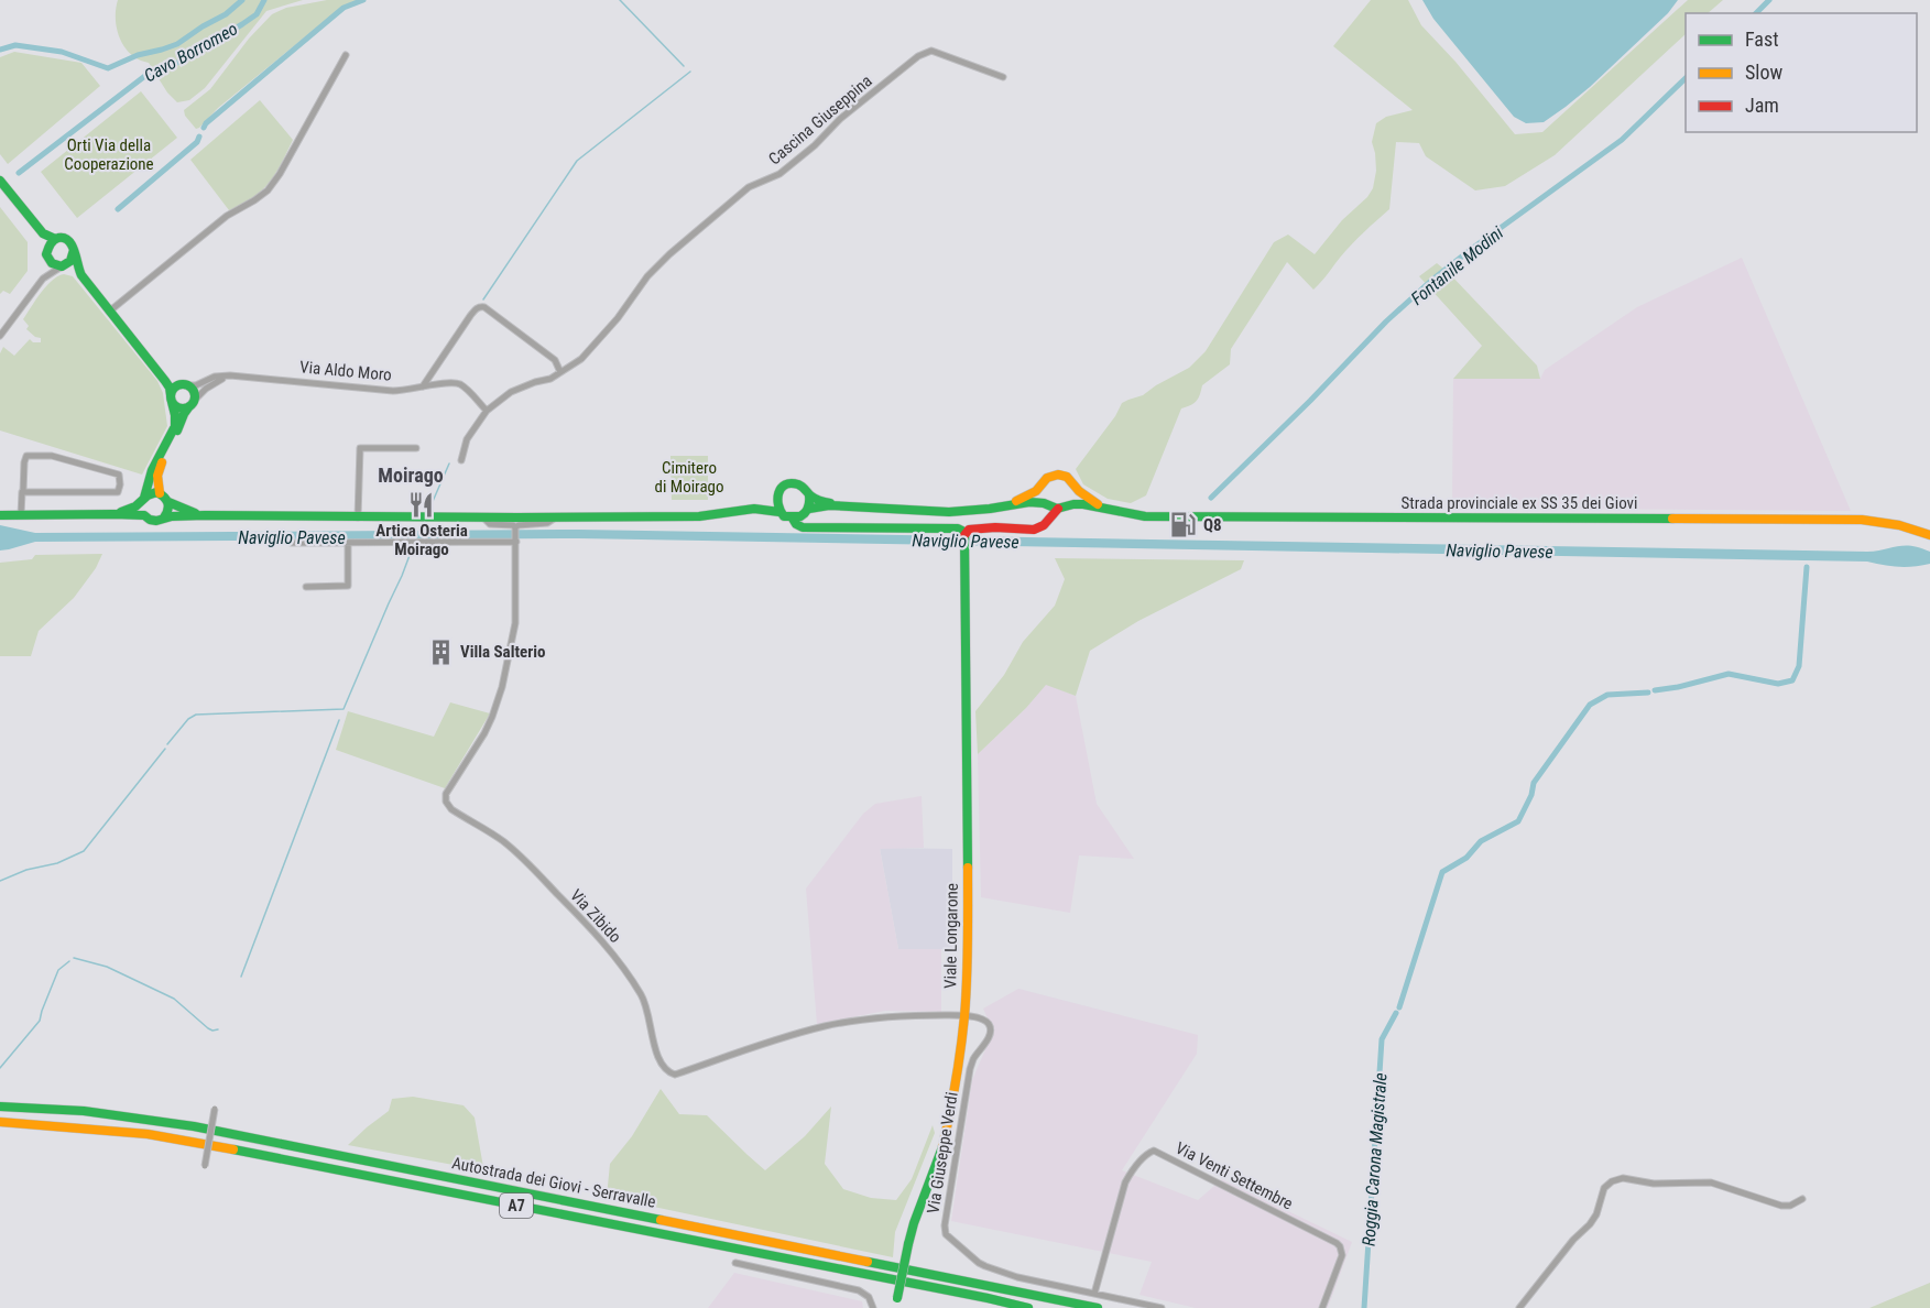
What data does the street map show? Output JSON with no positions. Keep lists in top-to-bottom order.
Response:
{
  "streets": {
    "main road": [
      "Strada provinciale ex SS 35 dei Giovi",
      "Viale Longarone",
      "Autostrada dei Giovi - Serravalle",
      "A7"
    ],
    "street": [
      "Cascina Giuseppina",
      "Via Aldo Moro",
      "Via Zibido",
      "Via Giuseppe Verdi",
      "Via Venti Settembre"
    ]
  },
  "crossings": [
    ["Cascina Giuseppina", "Via Aldo Moro"],
    ["Via Zibido", "Viale Longarone"],
    ["Via Zibido", "Via Giuseppe Verdi"],
    ["Viale Longarone", "Via Giuseppe Verdi"],
    ["Via Giuseppe Verdi", "Via Venti Settembre"]
  ],
  "districts": ["Moirago"],
  "water": [
    "Cavo Borromeo",
    "Fontanile Modini",
    "Naviglio Pavese",
    "Roggia Carona Magistrale"
  ],
  "parks": ["Orti Via della Cooperazione", "Cimitero di Moirago"],
  "places": {
    "restaurant": ["Artica Osteria Moirago"],
    "fuel station": ["Q8"],
    "building": ["Villa Salterio"]
  },
  "legend": ["Fast", "Slow", "Jam"]
}
